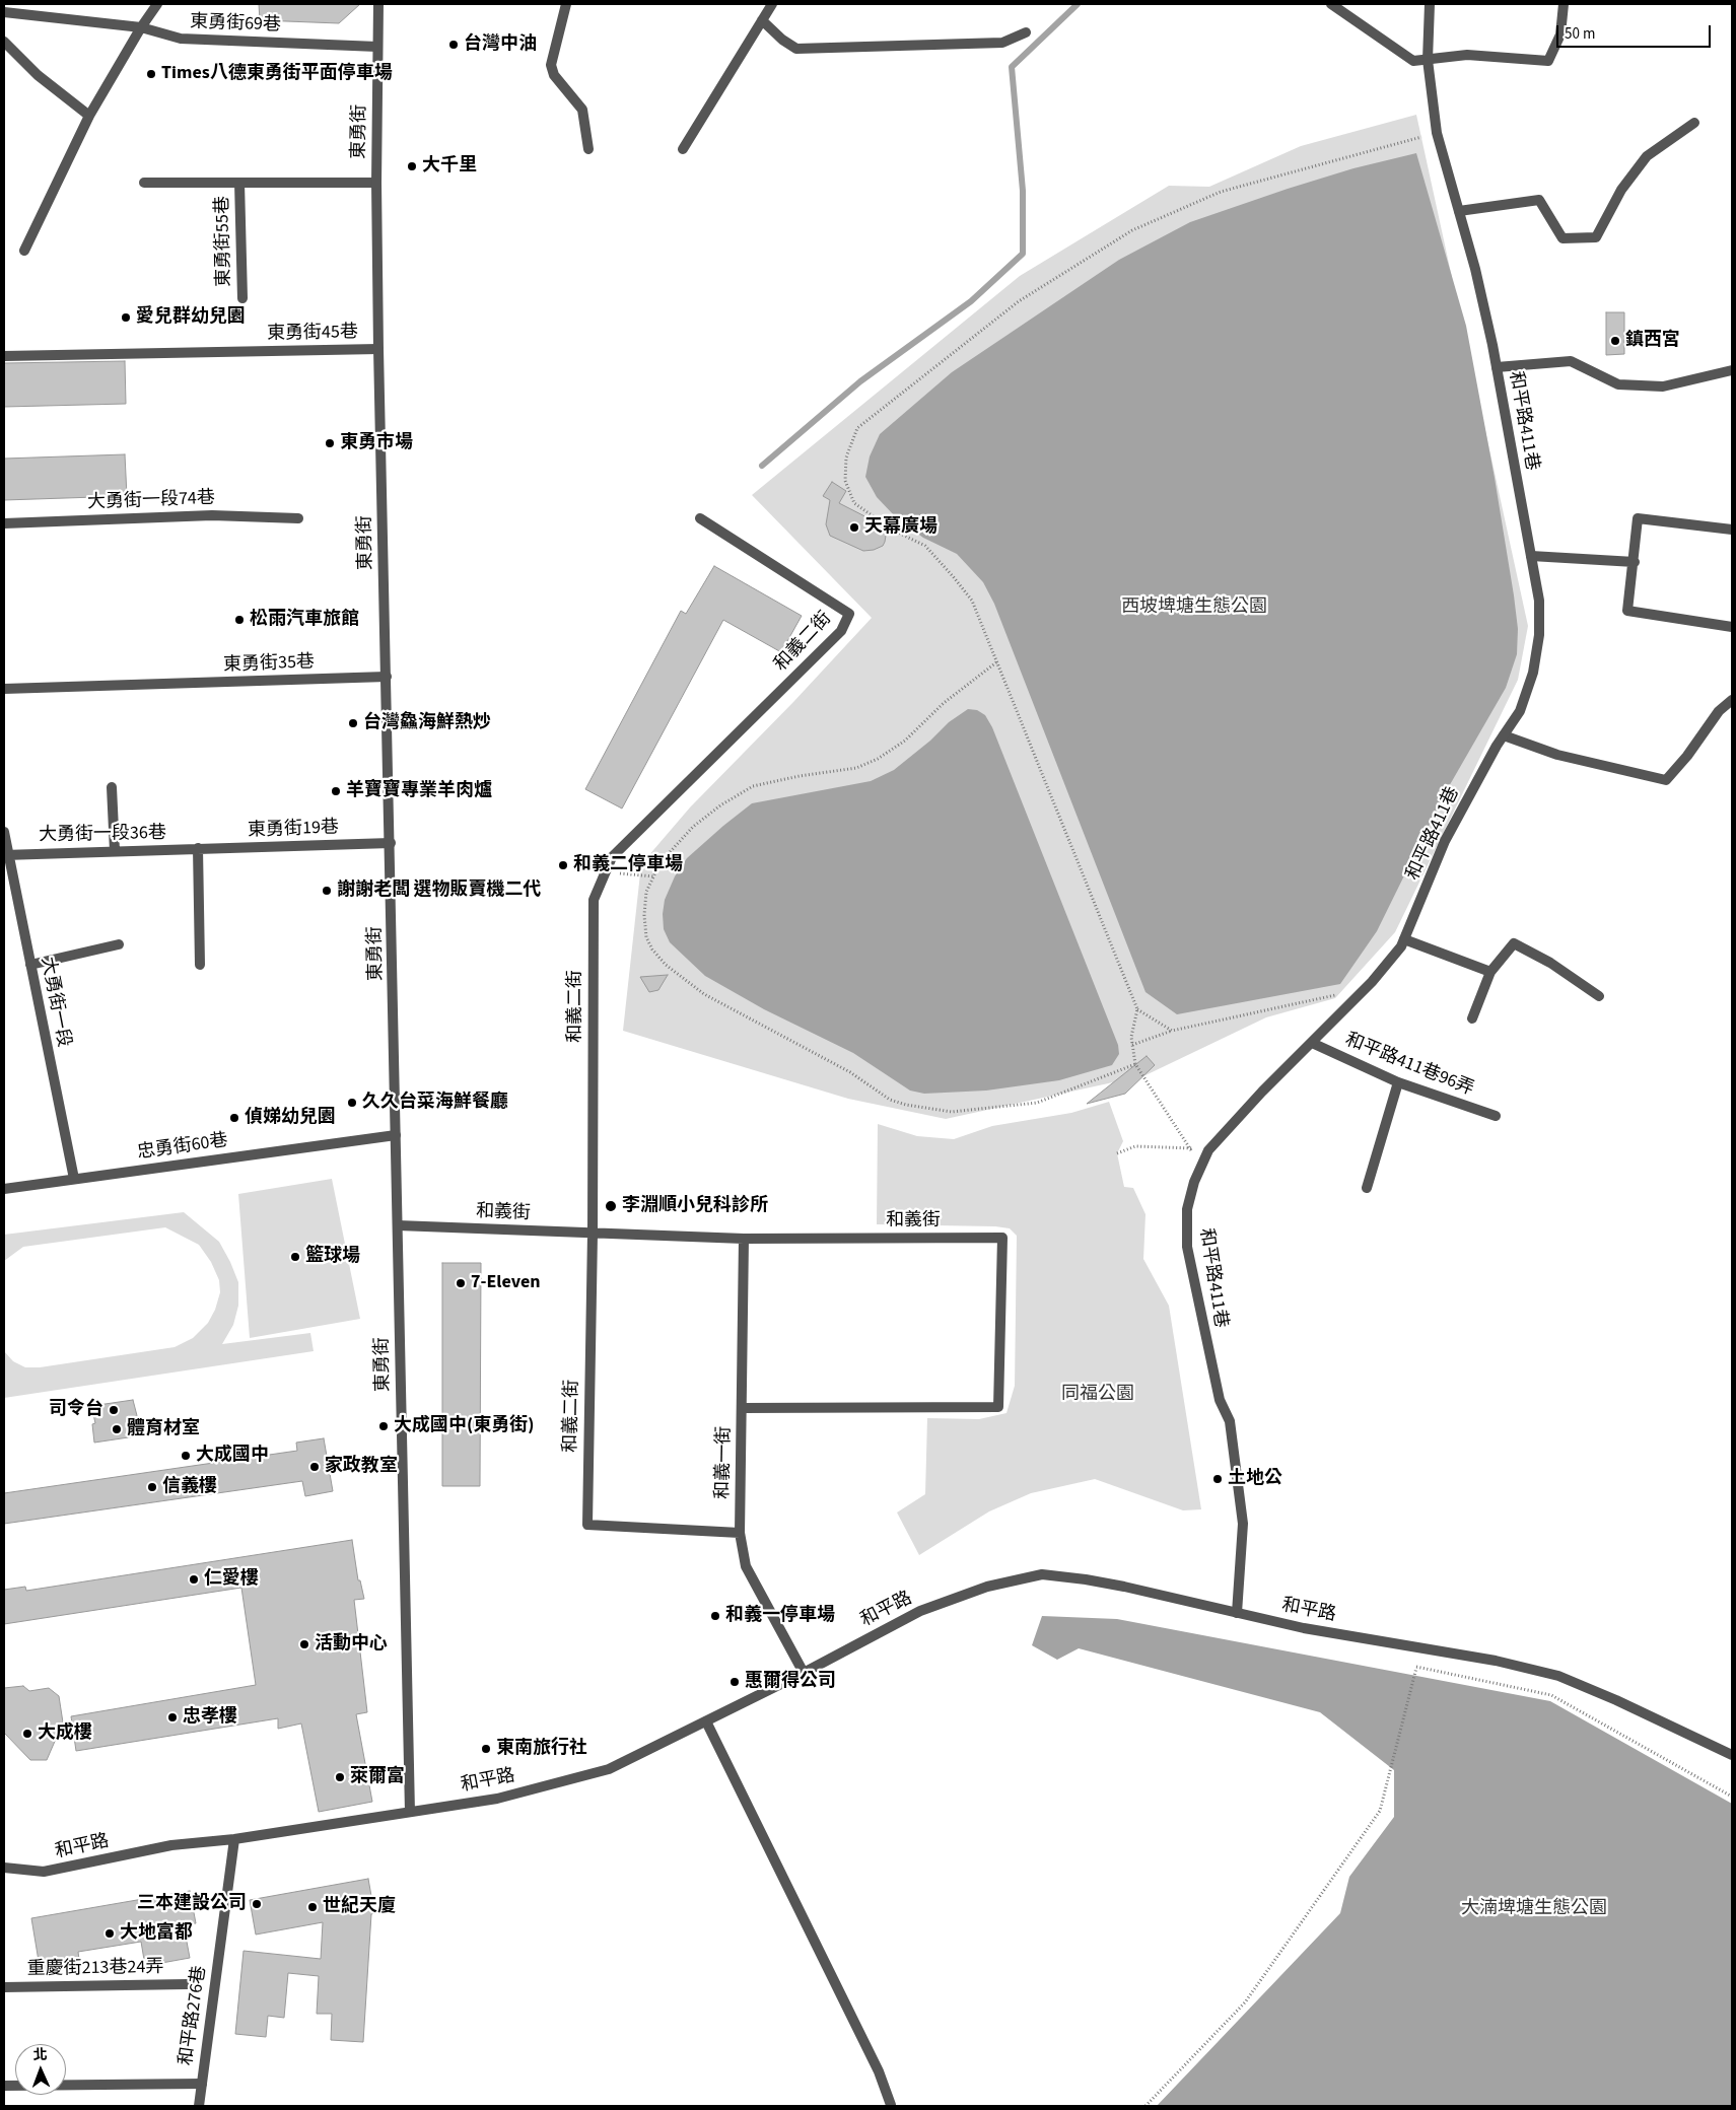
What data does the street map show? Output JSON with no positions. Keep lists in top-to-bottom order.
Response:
{
  "streets": {
    "street": [
      "東勇街69巷",
      "東勇街",
      "東勇街55巷",
      "東勇街45巷",
      "和平路411巷",
      "大勇街一段74巷",
      "和義二街",
      "東勇街35巷",
      "東勇街19巷",
      "大勇街一段36巷",
      "大勇街一段",
      "和平路411巷96弄",
      "忠勇街60巷",
      "和義街",
      "和義一街",
      "和平路",
      "重慶街213巷24弄",
      "和平路276巷"
    ]
  },
  "crossings": [
    ["東勇街69巷", "東勇街"],
    ["東勇街", "東勇街55巷"],
    ["東勇街", "東勇街45巷"],
    ["東勇街", "東勇街35巷"],
    ["東勇街", "東勇街19巷"],
    ["東勇街", "忠勇街60巷"],
    ["東勇街", "和義街"],
    ["東勇街", "和平路"],
    ["和平路411巷", "和平路411巷96弄"],
    ["和平路411巷", "和平路"],
    ["和義二街", "和義街"],
    ["和義二街", "和義一街"],
    ["東勇街19巷", "大勇街一段36巷"],
    ["大勇街一段36巷", "大勇街一段"],
    ["大勇街一段", "忠勇街60巷"],
    ["和義街", "和義一街"],
    ["和義一街", "和平路"],
    ["和平路", "和平路276巷"]
  ],
  "parks": ["西坡埤塘生態公園", "同福公園", "大湳埤塘生態公園"],
  "places": [
    "台灣中油",
    "Times八德東勇街平面停車場",
    "大千里",
    "愛兒群幼兒園",
    "鎮西宮",
    "東勇市場",
    "天幕廣場",
    "松雨汽車旅館",
    "台灣鱻海鮮熱炒",
    "羊寶寶專業羊肉爐",
    "和義二停車場",
    "謝謝老闆 選物販賣機二代",
    "久久台菜海鮮餐廳",
    "偵娣幼兒園",
    "李淵順小兒科診所",
    "籃球場",
    "7-Eleven",
    "司令台",
    "大成國中(東勇街)",
    "體育材室",
    "大成國中",
    "家政教室",
    "土地公",
    "信義樓",
    "仁愛樓",
    "和義一停車場",
    "活動中心",
    "惠爾得公司",
    "忠孝樓",
    "大成樓",
    "東南旅行社",
    "萊爾富",
    "三本建設公司",
    "世紀天廈",
    "大地富都"
  ],
  "scale_bar": "50 m",
  "north": "top"
}
